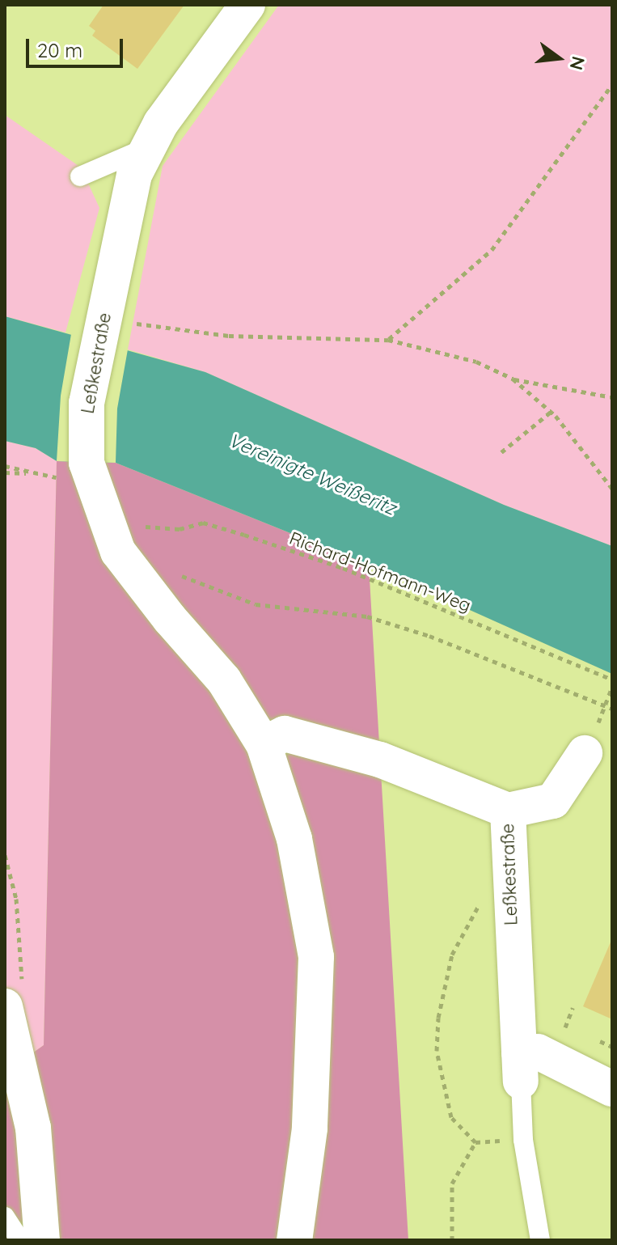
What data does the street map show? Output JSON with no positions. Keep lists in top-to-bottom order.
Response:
{
  "streets": {
    "street": ["Leßkestraße"],
    "path": ["Richard-Hofmann-Weg"]
  },
  "water": ["Vereinigte Weißeritz"],
  "scale_bar": "20 m",
  "north": "right"
}
